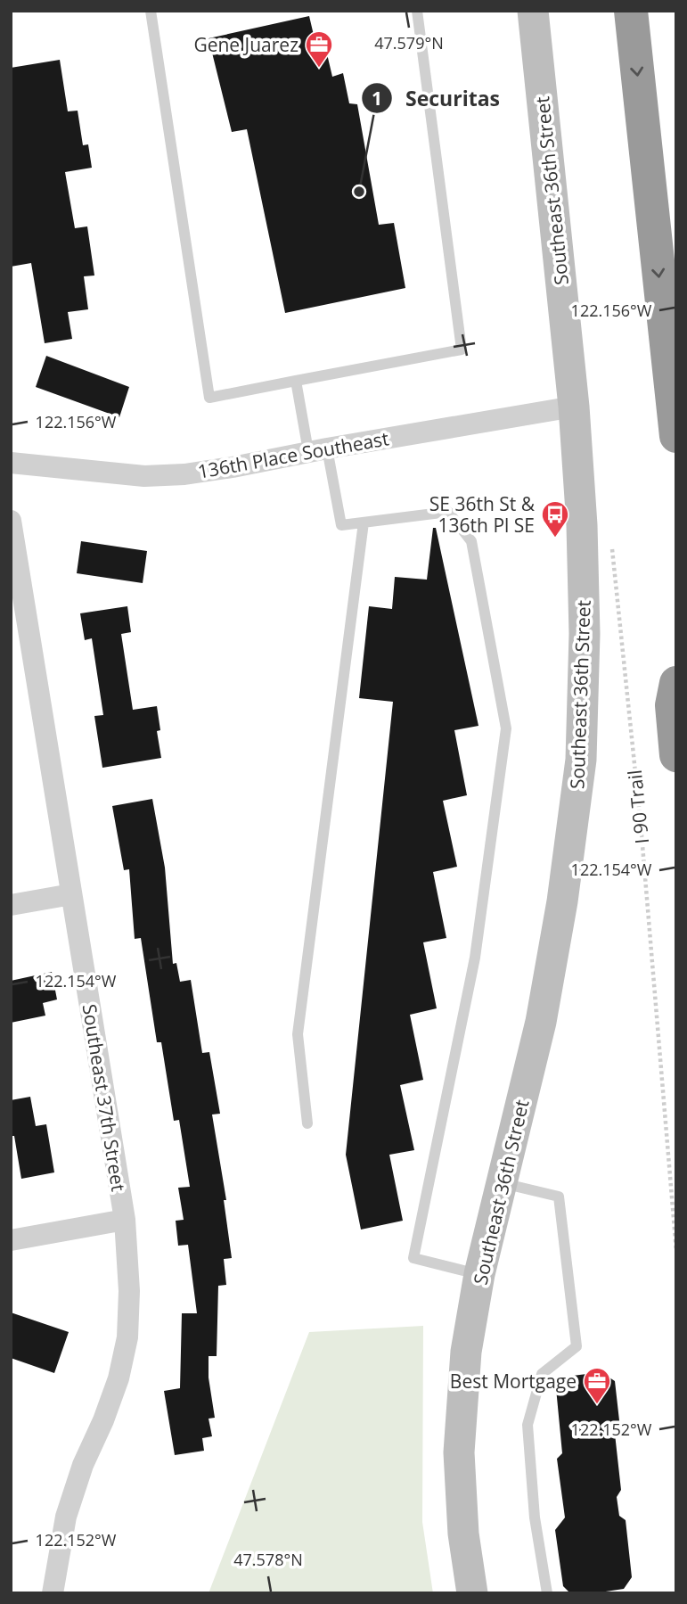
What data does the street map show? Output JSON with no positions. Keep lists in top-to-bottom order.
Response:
{
  "streets": {
    "main road": ["Southeast 36th Street"],
    "street": ["136th Place Southeast", "Southeast 37th Street"],
    "path": ["I 90 Trail"]
  },
  "crossings": [
    ["Southeast 36th Street", "136th Place Southeast"]
  ],
  "places": {
    "office": ["Gene Juarez", "Best Mortgage"],
    "other": ["Securitas"],
    "bus stop": ["SE 36th St & 136th Pl SE"]
  },
  "coordinates": [
    "47.579°N",
    "122.156°W",
    "122.154°W",
    "122.152°W",
    "47.578°N"
  ]
}
